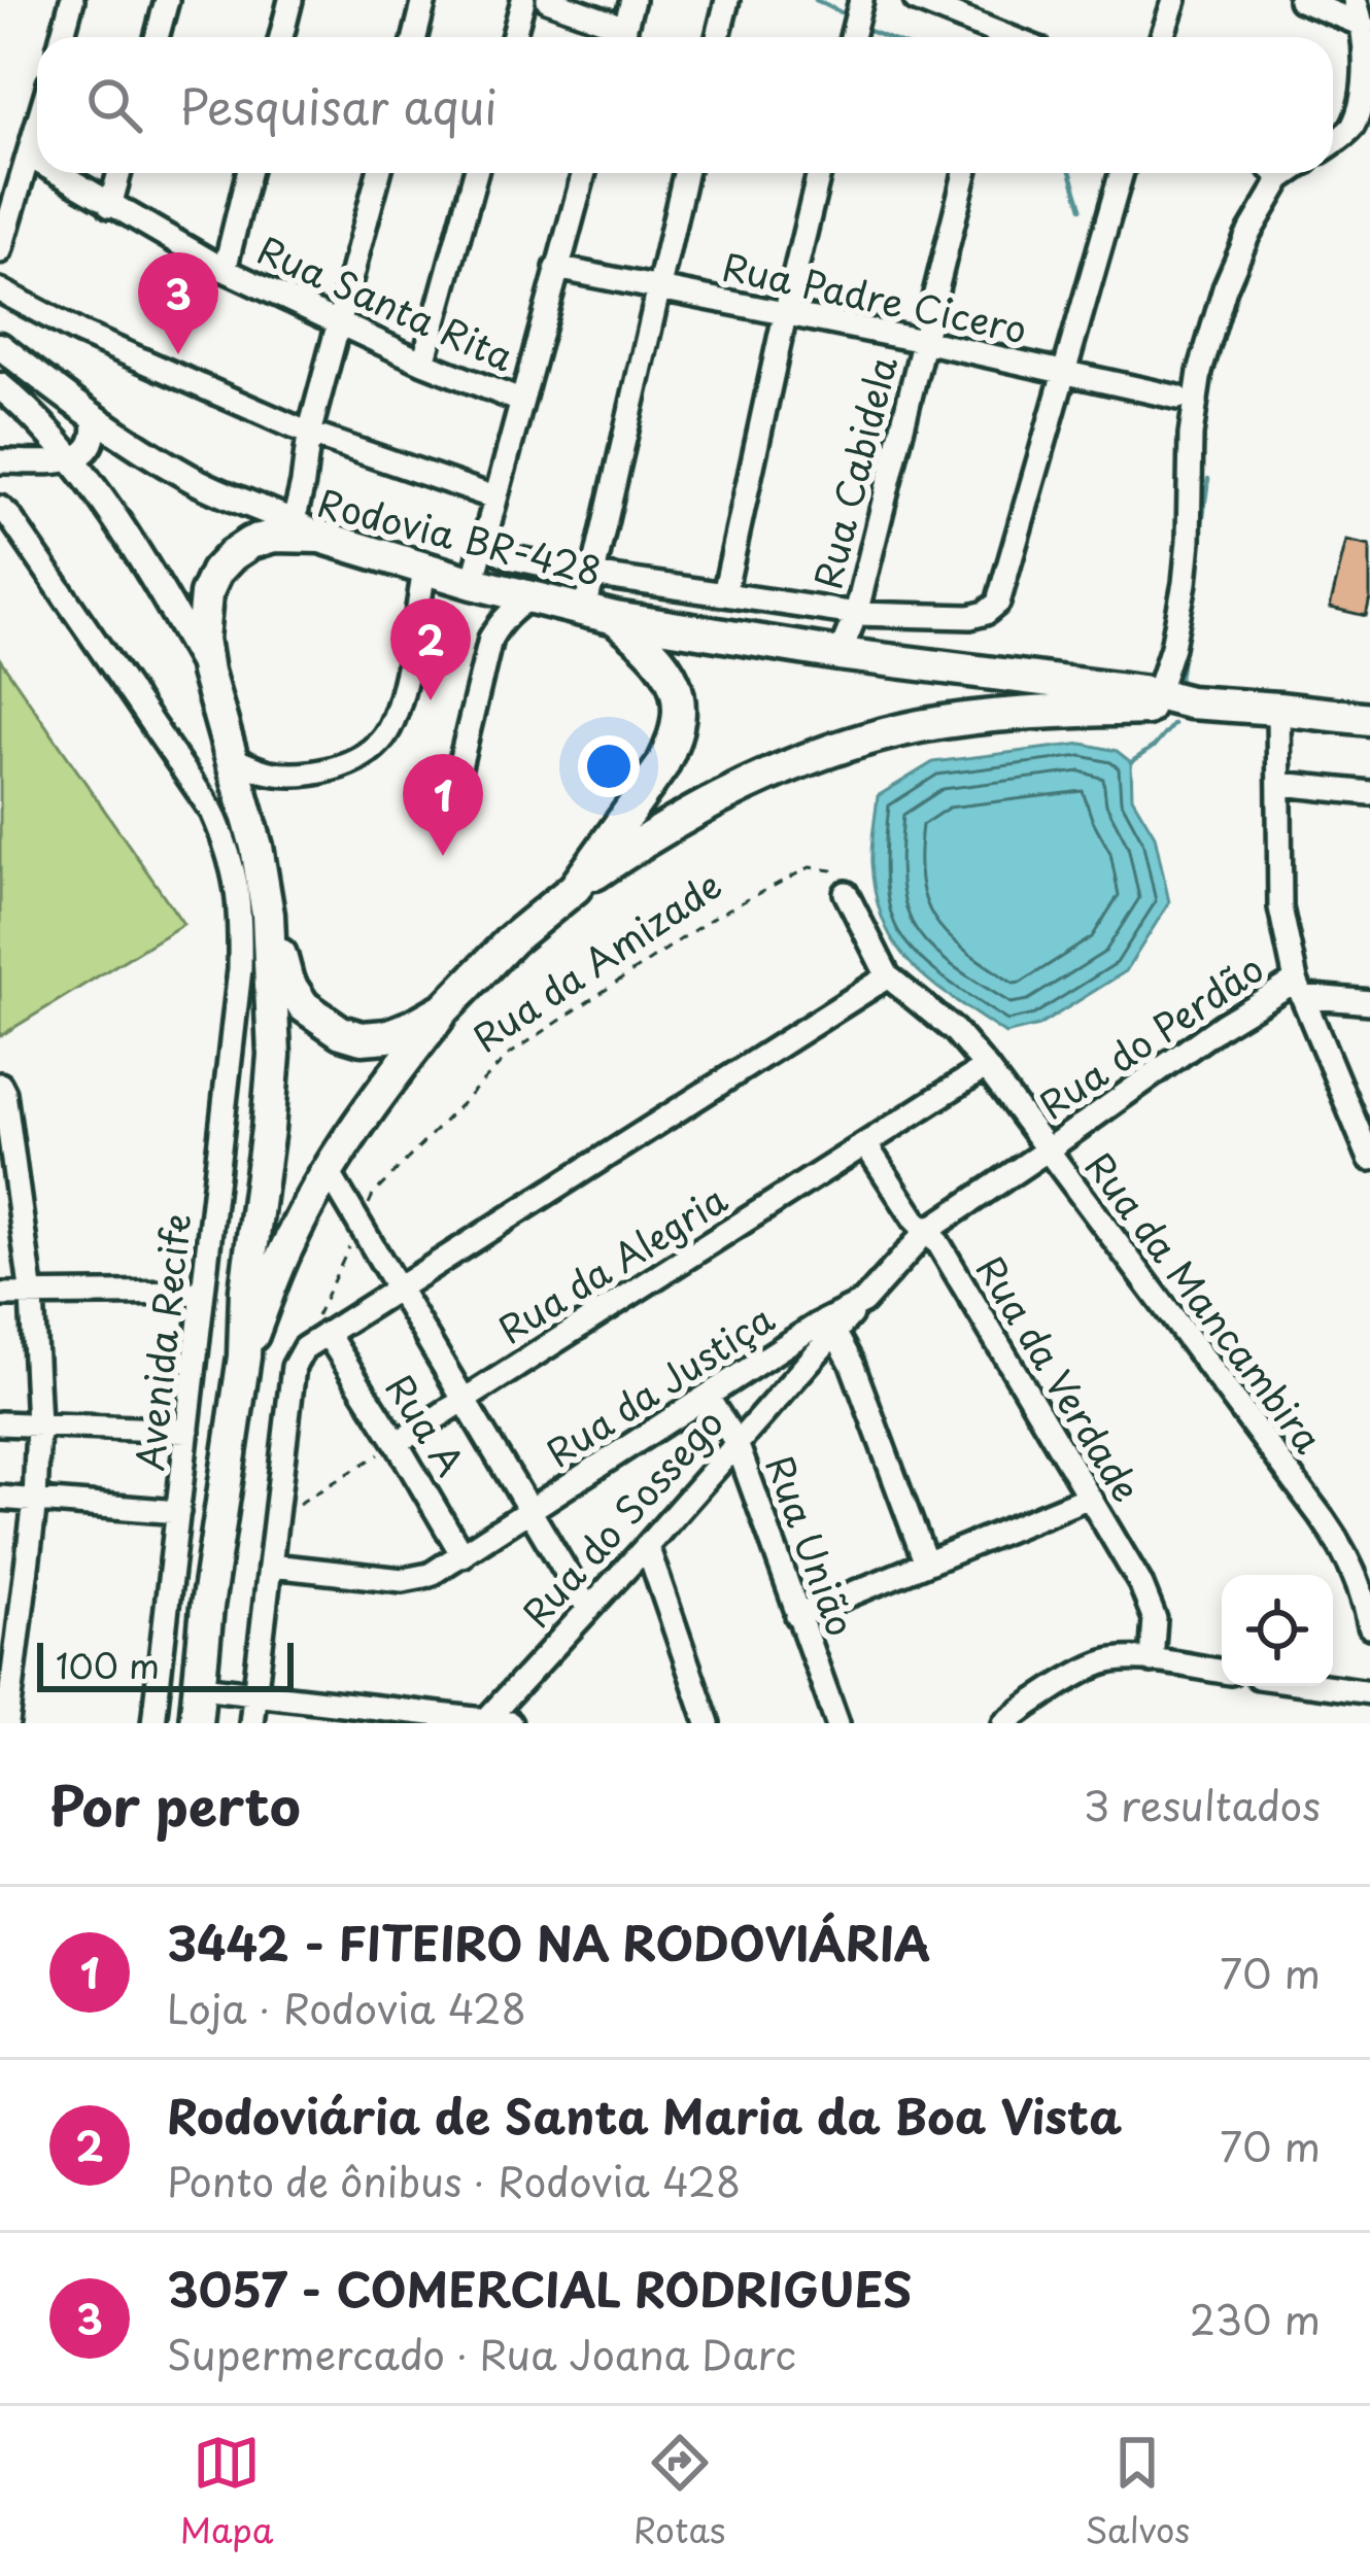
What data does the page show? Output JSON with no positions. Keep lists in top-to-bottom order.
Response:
{
  "streets": {
    "highway": ["Rodovia BR-428"],
    "street": [
      "Rua Padre Cicero",
      "Rua Santa Rita",
      "Rua Cabidela",
      "Rua do Perdão",
      "Rua da Alegria",
      "Rua da Mancambira",
      "Avenida Recife",
      "Rua da Verdade",
      "Rua da Justiça",
      "Rua A",
      "Rua do Sossego",
      "Rua União"
    ],
    "path": ["Rua da Amizade"]
  },
  "crossings": [
    ["Rua Padre Cicero", "Rua Cabidela"],
    ["Rua Cabidela", "Rodovia BR-428"],
    ["Rua da Amizade", "Rua A"],
    ["Rua do Perdão", "Rua da Mancambira"],
    ["Rua do Perdão", "Rua da Justiça"],
    ["Rua da Alegria", "Rua da Mancambira"],
    ["Rua da Alegria", "Rua da Verdade"],
    ["Rua da Alegria", "Rua A"],
    ["Rua da Mancambira", "Rua da Justiça"],
    ["Rua da Verdade", "Rua da Justiça"],
    ["Rua da Justiça", "Rua A"],
    ["Rua da Justiça", "Rua do Sossego"],
    ["Rua da Justiça", "Rua União"],
    ["Rua do Sossego", "Rua União"]
  ],
  "scale_bar": "100 m",
  "page": {
    "search": "Pesquisar aqui",
    "pins": ["3", "2", "1"],
    "scale": "100 m",
    "heading": ["Por perto", "3 resultados"],
    "list": [
      {
        "mark": "1",
        "name": "3442 - FITEIRO NA RODOVIÁRIA",
        "note": "Loja · Rodovia 428",
        "value": "70 m"
      },
      {
        "mark": "2",
        "name": "Rodoviária de Santa Maria da Boa Vista",
        "note": "Ponto de ônibus · Rodovia 428",
        "value": "70 m"
      },
      {
        "mark": "3",
        "name": "3057 - COMERCIAL RODRIGUES",
        "note": "Supermercado · Rua Joana Darc",
        "value": "230 m"
      }
    ],
    "nav": ["Mapa", "Rotas", "Salvos"]
  }
}
